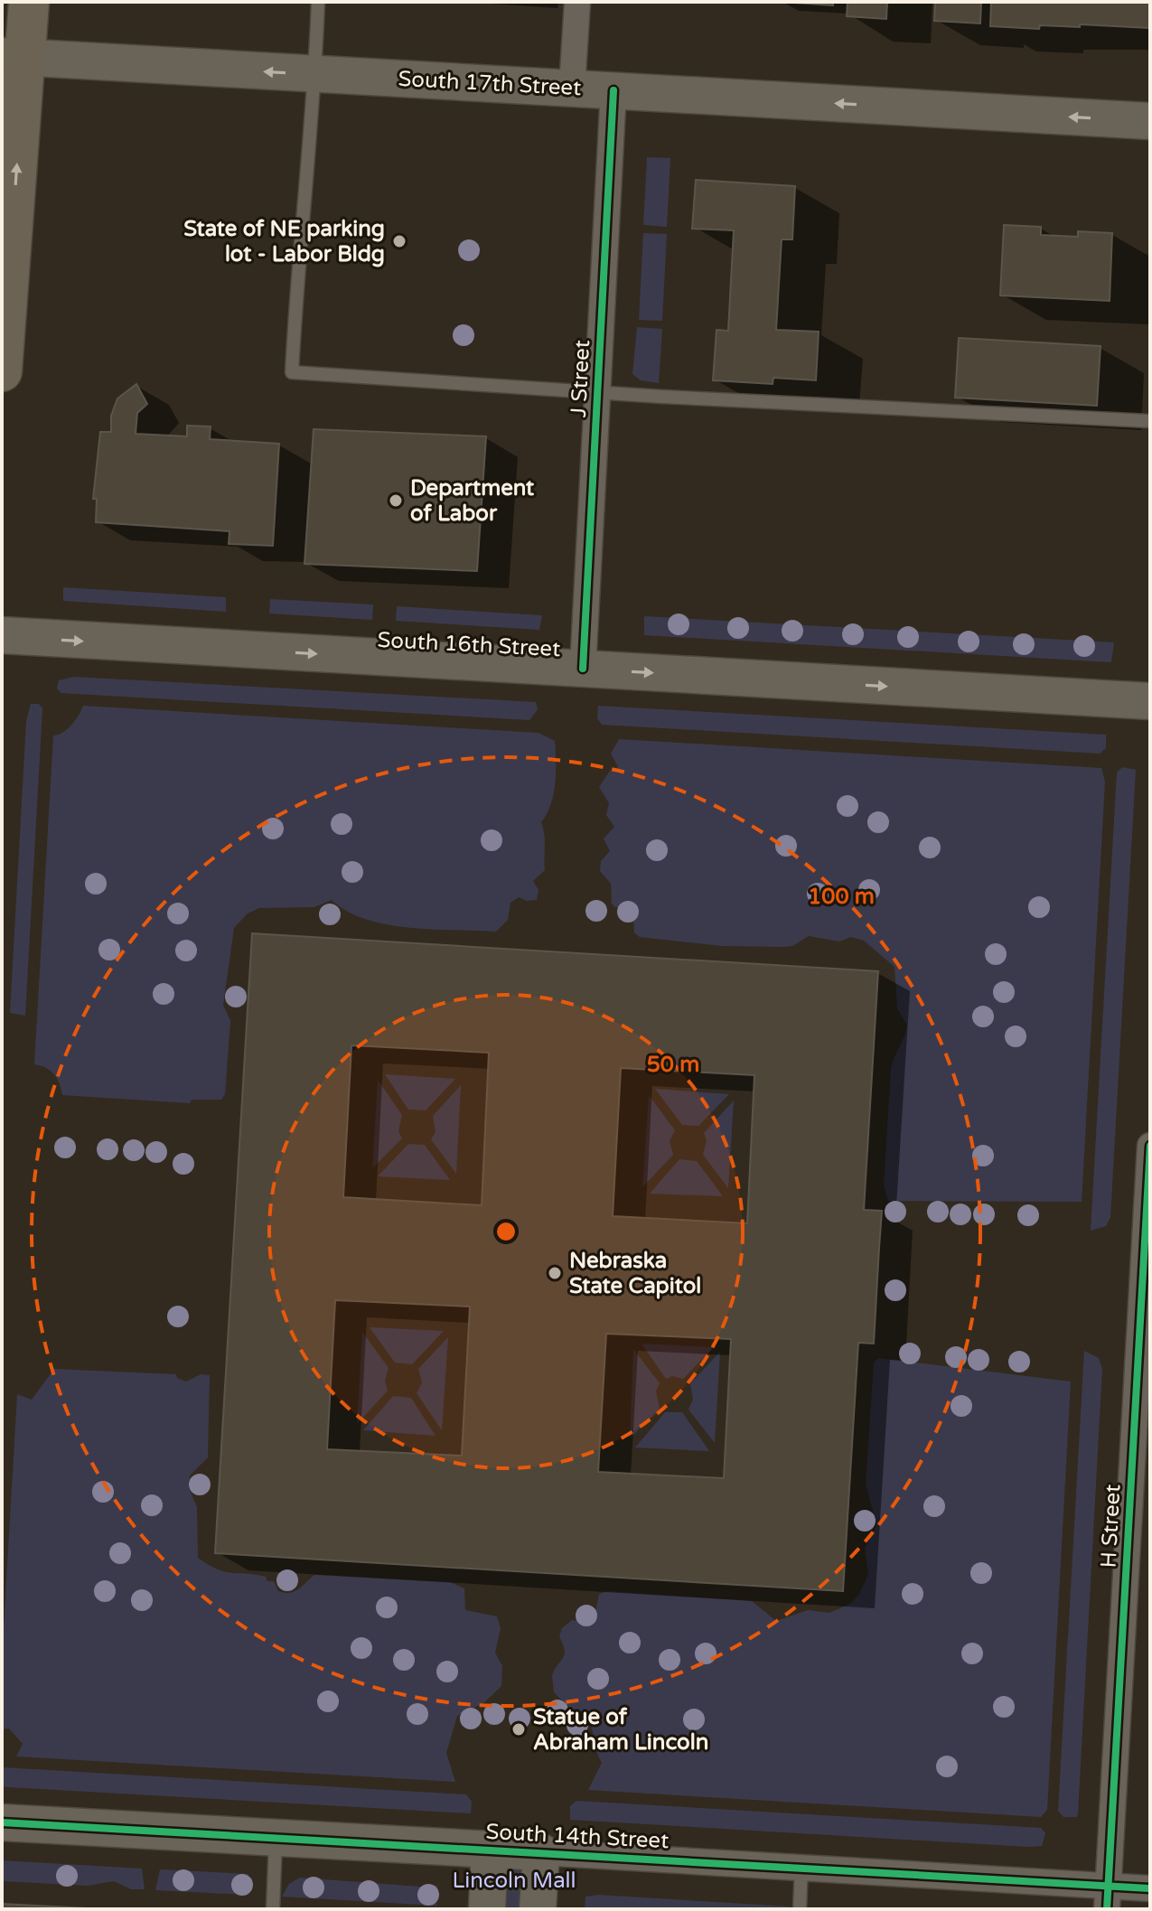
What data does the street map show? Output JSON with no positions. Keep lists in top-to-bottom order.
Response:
{
  "streets": {
    "main road": ["South 17th Street", "South 16th Street", "South 14th Street"],
    "street": ["J Street", "H Street"]
  },
  "crossings": [
    ["South 17th Street", "J Street"],
    ["J Street", "South 16th Street"],
    ["H Street", "South 14th Street"]
  ],
  "one_way": ["South 17th Street", "South 16th Street"],
  "parks": ["Lincoln Mall"],
  "places": [
    "State of NE parking lot - Labor Bldg",
    "Department of Labor",
    "Nebraska State Capitol",
    "Statue of Abraham Lincoln"
  ],
  "rings": ["100 m", "50 m"]
}
